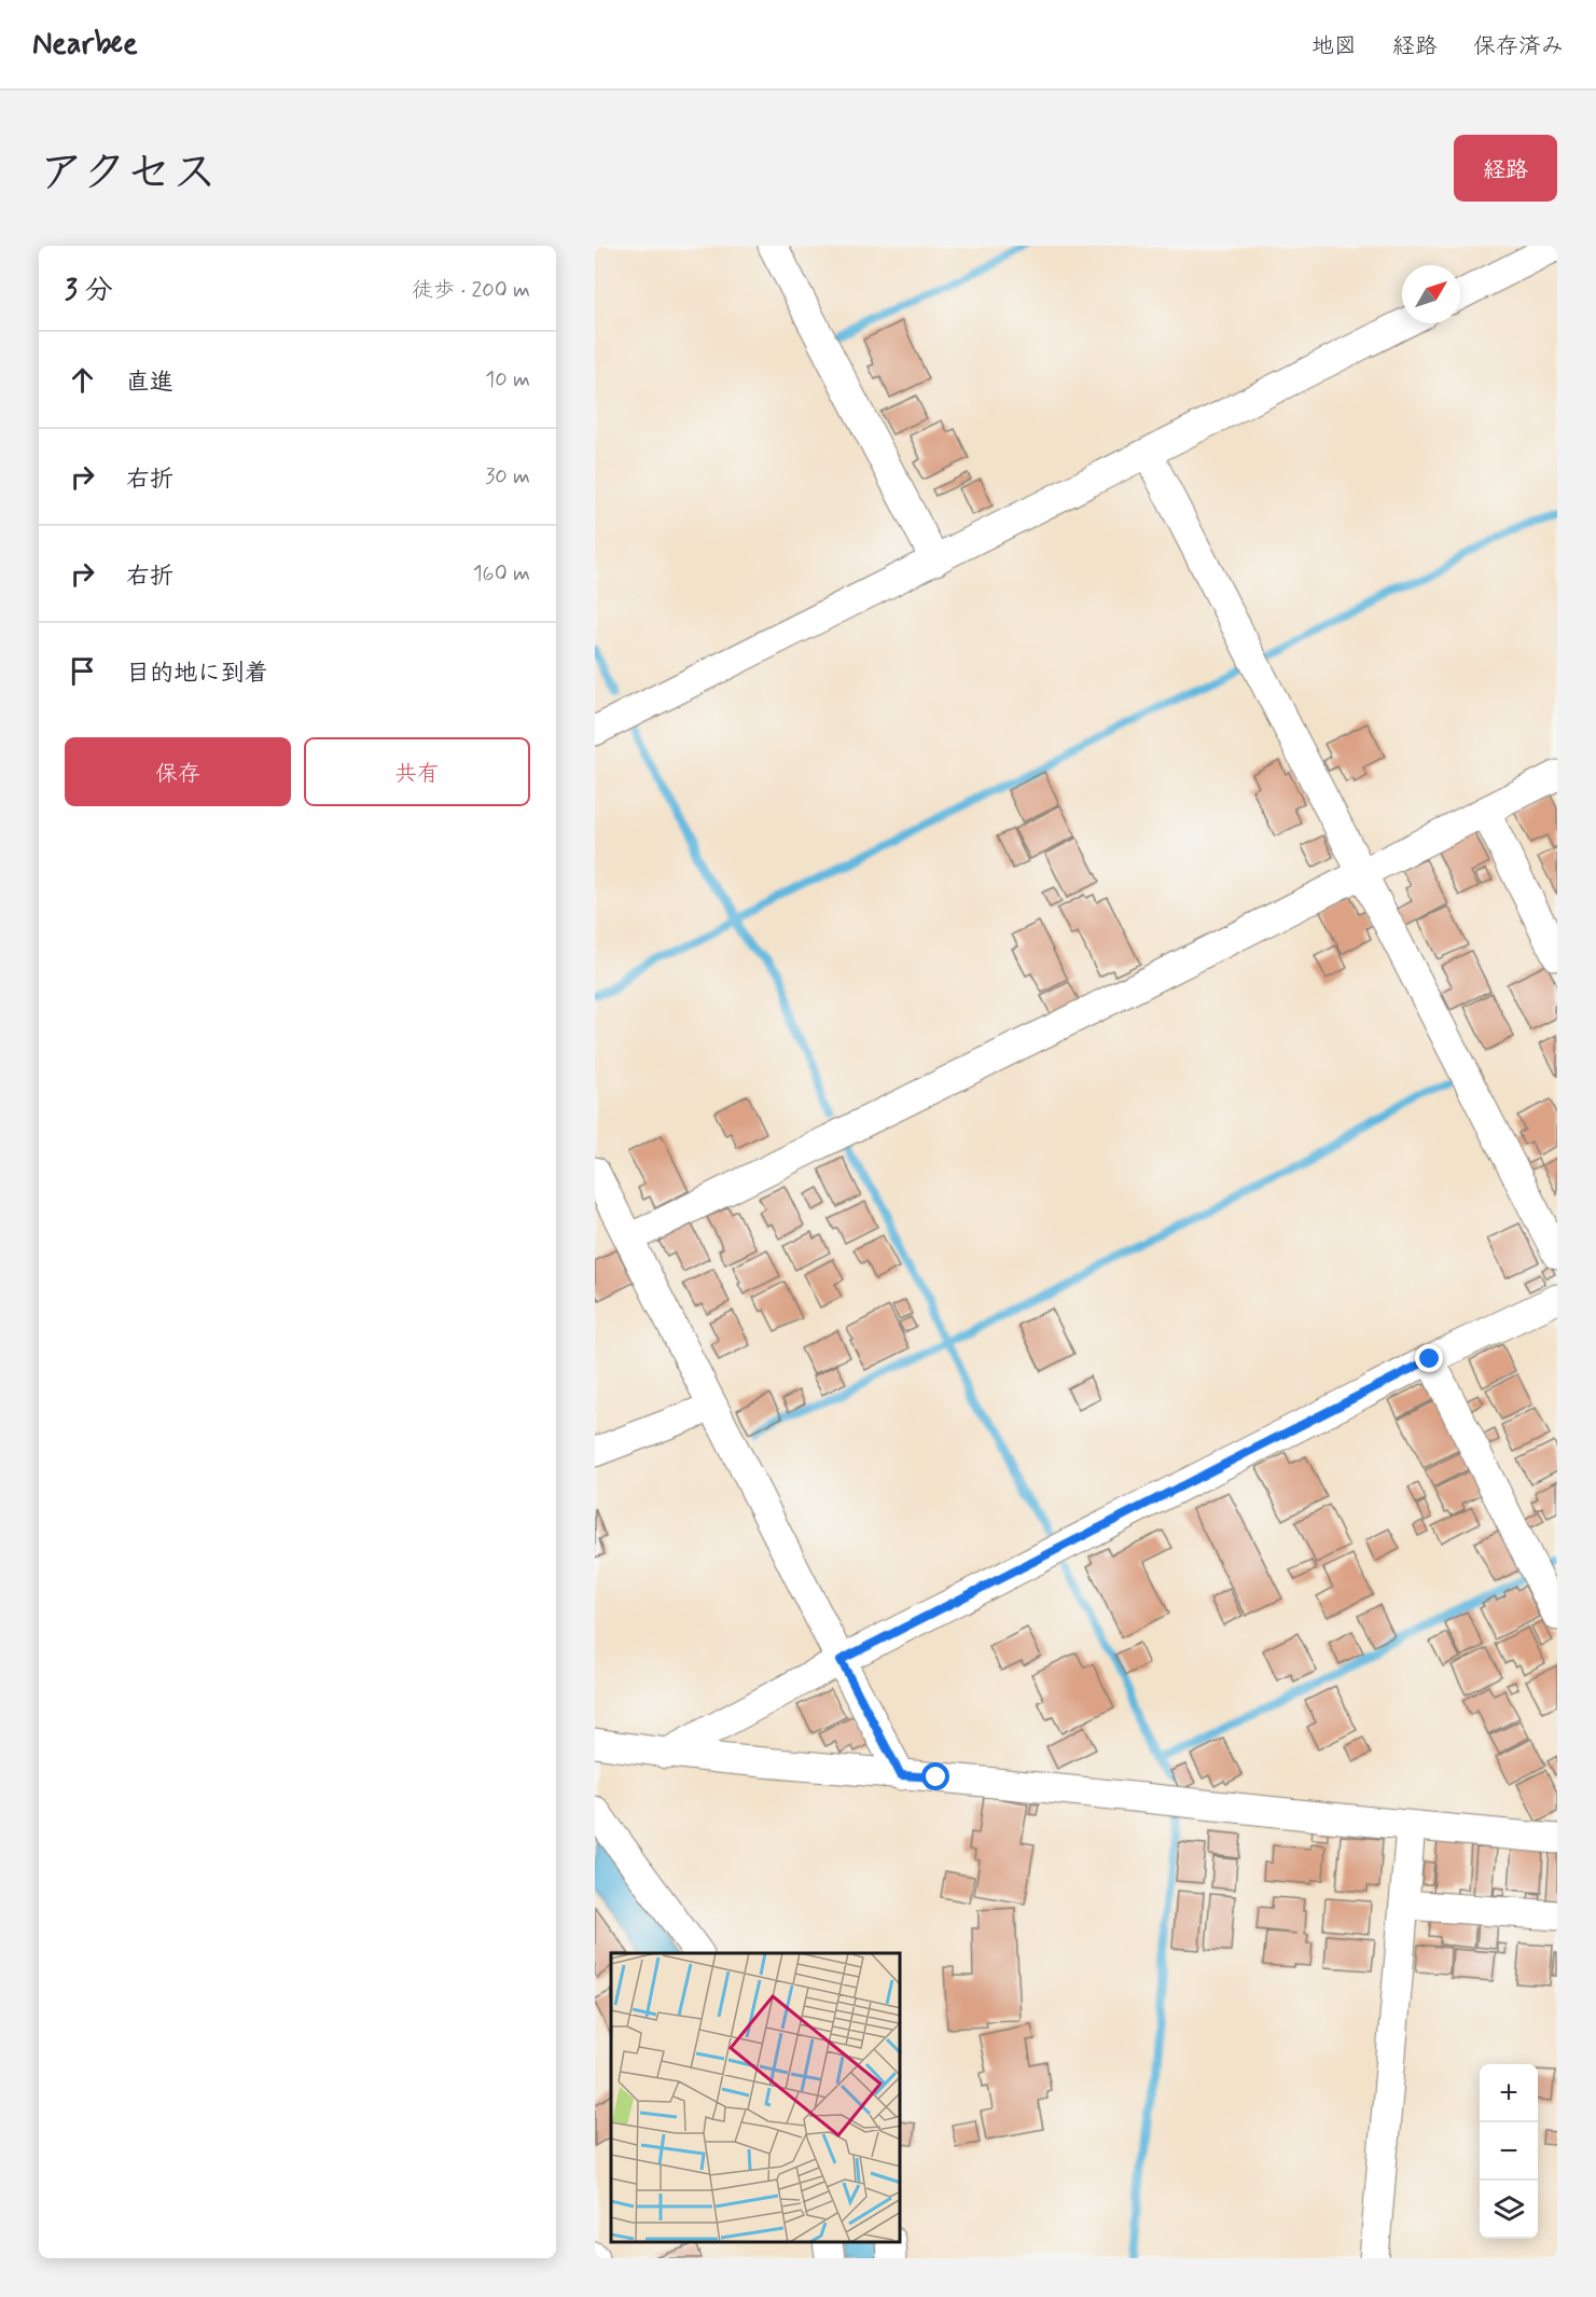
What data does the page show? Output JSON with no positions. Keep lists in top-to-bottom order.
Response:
{
  "north": "top right",
  "page": {
    "header": "Nearbee",
    "nav": ["地図", "経路", "保存済み"],
    "title": "アクセス",
    "buttons": [
      "経路",
      ["保存", "共有"]
    ],
    "heading": ["3 分", "徒歩 · 200 m"],
    "list": [
      ["直進", "10 m"],
      ["右折", "30 m"],
      ["右折", "160 m"],
      "目的地に到着"
    ],
    "map_buttons": ["+", "−"]
  }
}
